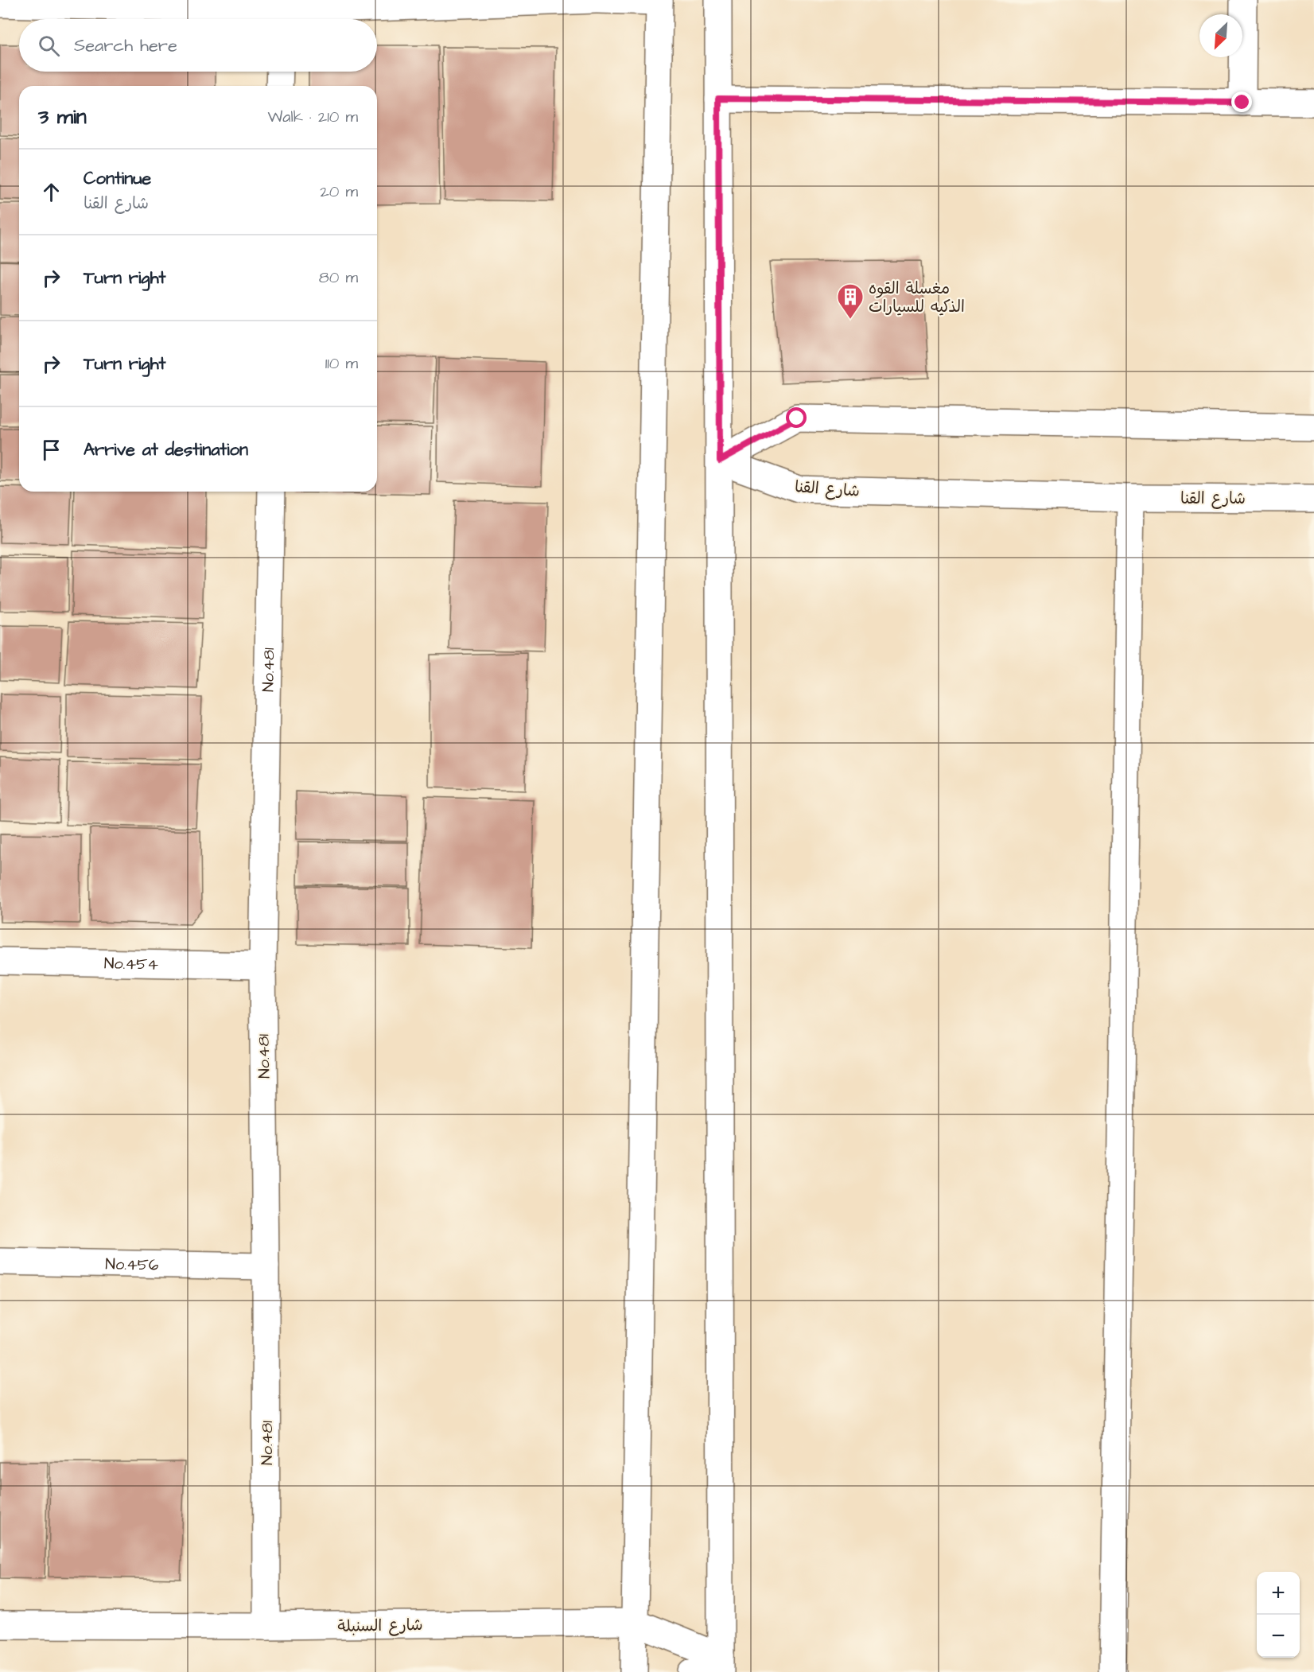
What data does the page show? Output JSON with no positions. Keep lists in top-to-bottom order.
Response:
{
  "streets": {
    "street": [
      "شارع القنا",
      "No.481",
      "No.454",
      "No.456",
      "شارع السنبلة"
    ]
  },
  "crossings": [
    ["No.481", "No.454"],
    ["No.481", "No.456"],
    ["No.481", "شارع السنبلة"]
  ],
  "places": {
    "building": ["مغسلة القوه الذكيه للسيارات"]
  },
  "north": "bottom left",
  "page": {
    "search": "Search here",
    "heading": ["3 min", "Walk · 210 m"],
    "list": [
      ["Continue", "شارع القنا", "20 m"],
      ["Turn right", "80 m"],
      ["Turn right", "110 m"],
      "Arrive at destination"
    ],
    "map_buttons": ["+", "−"]
  }
}
